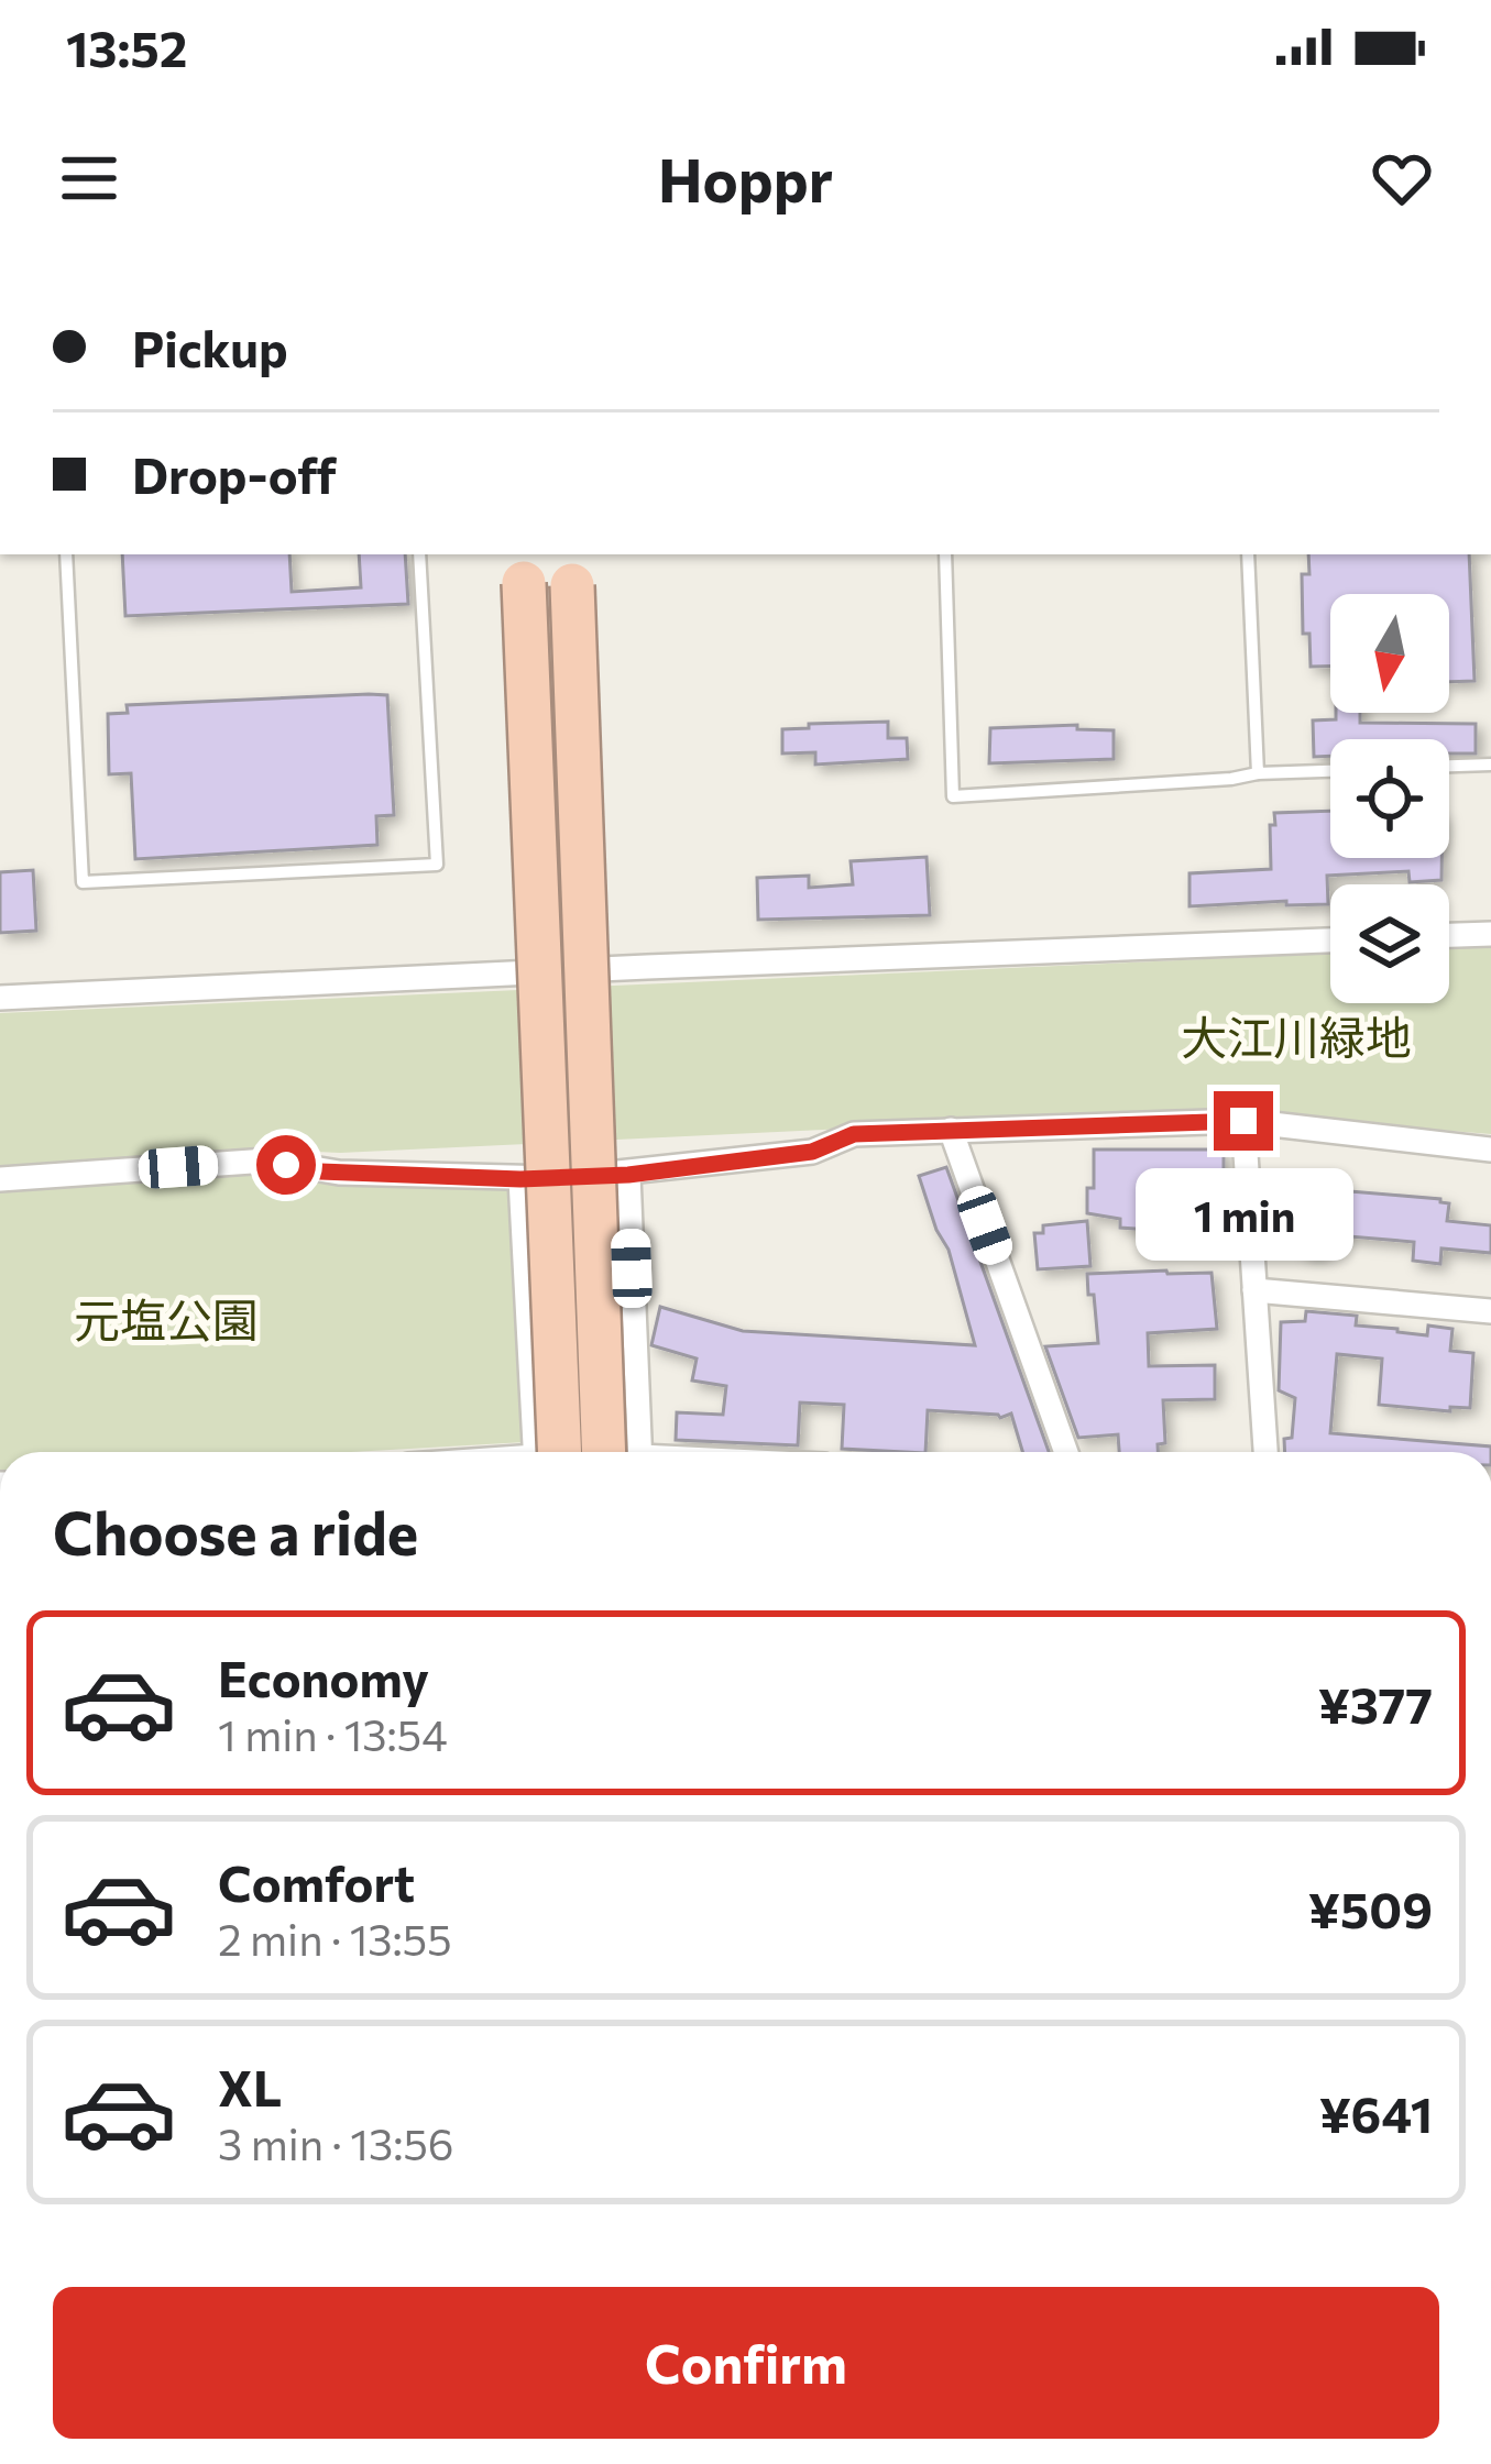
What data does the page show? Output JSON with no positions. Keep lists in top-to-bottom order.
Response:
{
  "parks": ["大江川緑地", "元塩公園"],
  "north": "bottom",
  "page": {
    "status": "13:52",
    "header": "Hoppr",
    "banner": ["Pickup", "Drop-off"],
    "bubble": "1 min",
    "heading": "Choose a ride",
    "list": [
      {
        "name": "Economy",
        "note": "1 min · 13:54",
        "value": "¥377"
      },
      {
        "name": "Comfort",
        "note": "2 min · 13:55",
        "value": "¥509"
      },
      {
        "name": "XL",
        "note": "3 min · 13:56",
        "value": "¥641"
      }
    ],
    "buttons": "Confirm"
  }
}
